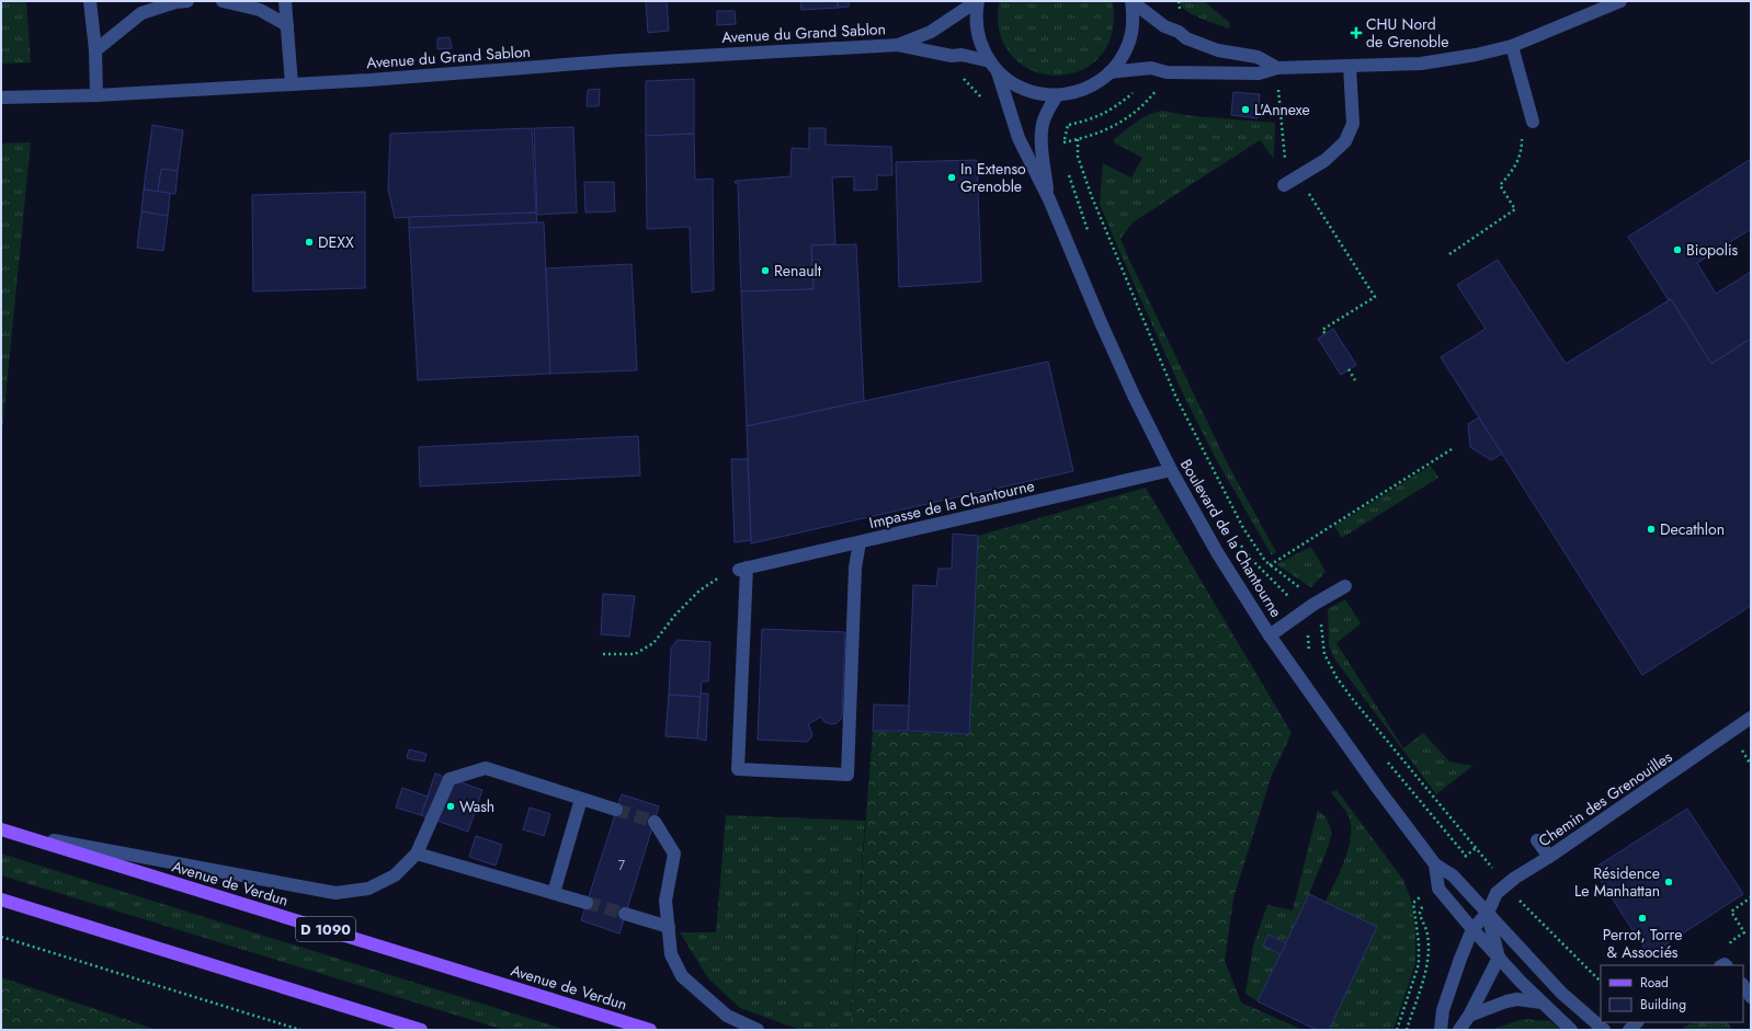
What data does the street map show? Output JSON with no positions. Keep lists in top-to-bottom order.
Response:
{
  "streets": {
    "main road": ["Avenue de Verdun", "D 1090"],
    "street": [
      "Avenue du Grand Sablon",
      "Impasse de la Chantourne",
      "Boulevard de la Chantourne",
      "Chemin des Grenouilles"
    ]
  },
  "crossings": [
    ["Impasse de la Chantourne", "Boulevard de la Chantourne"],
    ["Boulevard de la Chantourne", "Chemin des Grenouilles"]
  ],
  "places": {
    "health": ["CHU Nord de Grenoble"],
    "other": [
      "L'Annexe",
      "In Extenso Grenoble",
      "DEXX",
      "Biopolis",
      "Renault",
      "Decathlon",
      "Wash",
      "Résidence Le Manhattan",
      "Perrot, Torre & Associés"
    ]
  },
  "house_numbers": ["7"],
  "legend": ["Road", "Building"]
}
